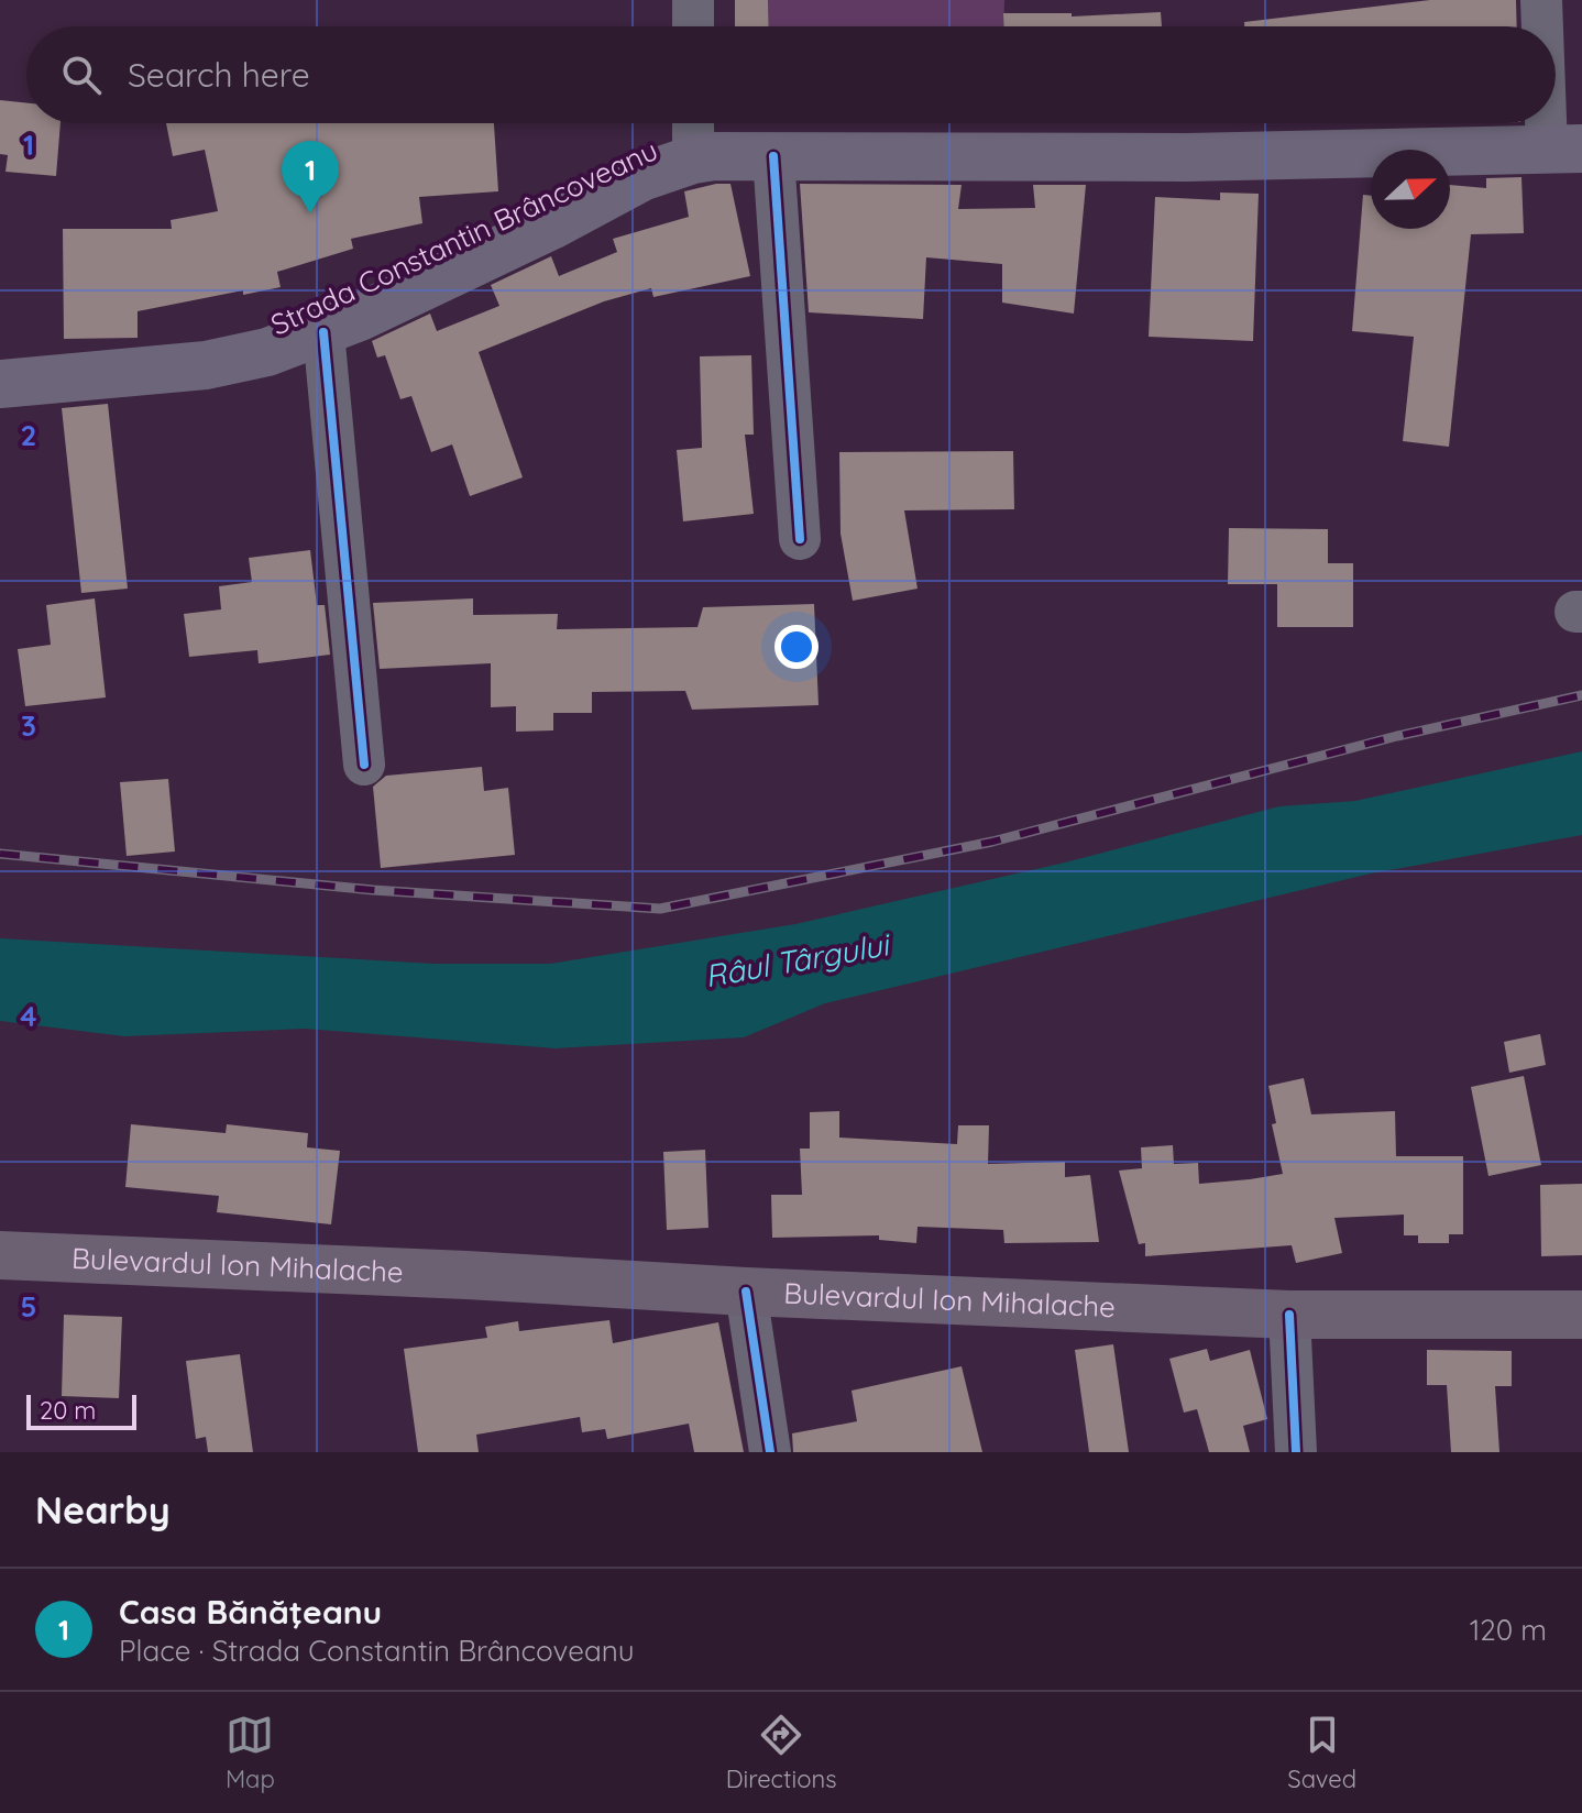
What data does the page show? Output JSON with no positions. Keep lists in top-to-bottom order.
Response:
{
  "streets": {
    "highway": ["Bulevardul Ion Mihalache"],
    "main road": ["Strada Constantin Brâncoveanu"]
  },
  "water": ["Râul Târgului"],
  "scale_bar": "20 m",
  "north": "right",
  "page": {
    "search": "Search here",
    "pins": "1",
    "scale": "20 m",
    "heading": "Nearby",
    "list": [
      {
        "mark": "1",
        "name": "Casa Bănăţeanu",
        "note": "Place · Strada Constantin Brâncoveanu",
        "value": "120 m"
      }
    ],
    "nav": ["Map", "Directions", "Saved"]
  },
  "grid": {
    "rows": [
      "1",
      "2",
      "3",
      "4",
      "5"
    ]
  }
}
